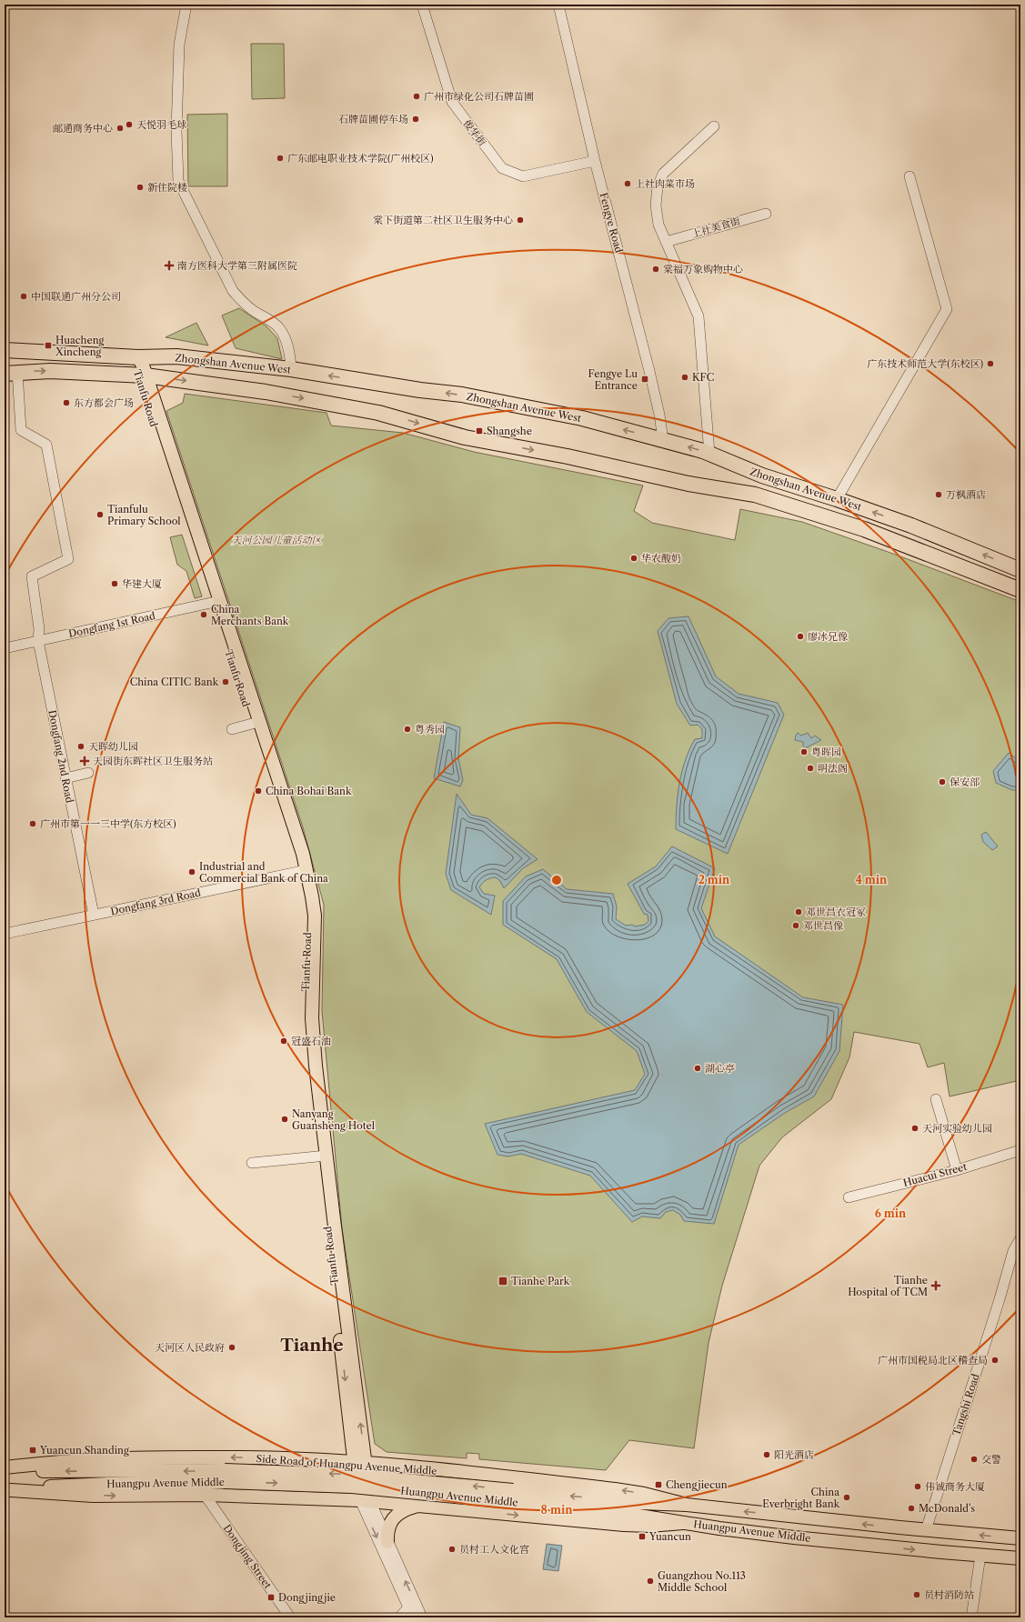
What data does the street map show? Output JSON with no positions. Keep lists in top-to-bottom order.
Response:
{
  "streets": {
    "highway": ["Zhongshan Avenue West"],
    "main road": ["Tianfu Road", "Side Road of Huangpu Avenue Middle", "Huangpu Avenue Middle"],
    "street": [
      "俊华街",
      "Fengye Road",
      "上社美食街",
      "Dongfang 1st Road",
      "Dongfang 2nd Road",
      "Dongfang 3rd Road",
      "Huacui Street",
      "Tangshi Road",
      "Dongjing Street"
    ]
  },
  "crossings": [
    ["俊华街", "Fengye Road"],
    ["Fengye Road", "Zhongshan Avenue West"],
    ["Zhongshan Avenue West", "Tianfu Road"],
    ["Zhongshan Avenue West", "Dongfang 2nd Road"],
    ["Tianfu Road", "Dongfang 1st Road"],
    ["Tianfu Road", "Dongfang 3rd Road"],
    ["Tianfu Road", "Side Road of Huangpu Avenue Middle"],
    ["Dongfang 1st Road", "Dongfang 2nd Road"],
    ["Dongfang 2nd Road", "Dongfang 3rd Road"],
    ["Tangshi Road", "Huangpu Avenue Middle"],
    ["Side Road of Huangpu Avenue Middle", "Huangpu Avenue Middle"]
  ],
  "districts": ["Tianhe"],
  "parks": ["天河公园儿童活动区"],
  "places": {
    "other": [
      "广州市绿化公司石牌苗圃",
      "石牌苗圃停车场",
      "天悦羽毛球",
      "邮通商务中心",
      "广东邮电职业技术学院(广州校区)",
      "上社肉菜市场",
      "新住院楼",
      "棠下街道第二社区卫生服务中心",
      "棠福万象购物中心",
      "中国联通广州分公司",
      "广东技术师范大学(东校区)",
      "KFC",
      "东方都会广场",
      "万枫酒店",
      "Tianfulu Primary School",
      "华农酸奶",
      "华建大厦",
      "China Merchants Bank",
      "廖冰兄像",
      "China CITIC Bank",
      "粤秀园",
      "天晖幼儿园",
      "粤晖园",
      "明法阁",
      "保安部",
      "China Bohai Bank",
      "广州市第一一三中学(东方校区)",
      "Industrial and Commercial Bank of China",
      "邓世昌衣冠冢",
      "邓世昌像",
      "冠盛石油",
      "湖心亭",
      "Nanyang Guansheng Hotel",
      "天河实验幼儿园",
      "天河区人民政府",
      "广州市国税局北区稽查局",
      "阳光酒店",
      "交警",
      "伟诚商务大厦",
      "China Everbright Bank",
      "McDonald's",
      "员村工人文化宫",
      "Guangzhou No.113 Middle School",
      "员村消防站"
    ],
    "health": ["南方医科大学第三附属医院", "天园街东晖社区卫生服务站", "Tianhe Hospital of TCM"],
    "transit": [
      "Huacheng Xincheng",
      "Fengye Lu Entrance",
      "Shangshe",
      "Tianhe Park",
      "Yuancun Shanding",
      "Chengjiecun",
      "Yuancun",
      "Dongjingjie"
    ]
  },
  "rings": [
    "2 min",
    "4 min",
    "6 min",
    "8 min"
  ]
}
